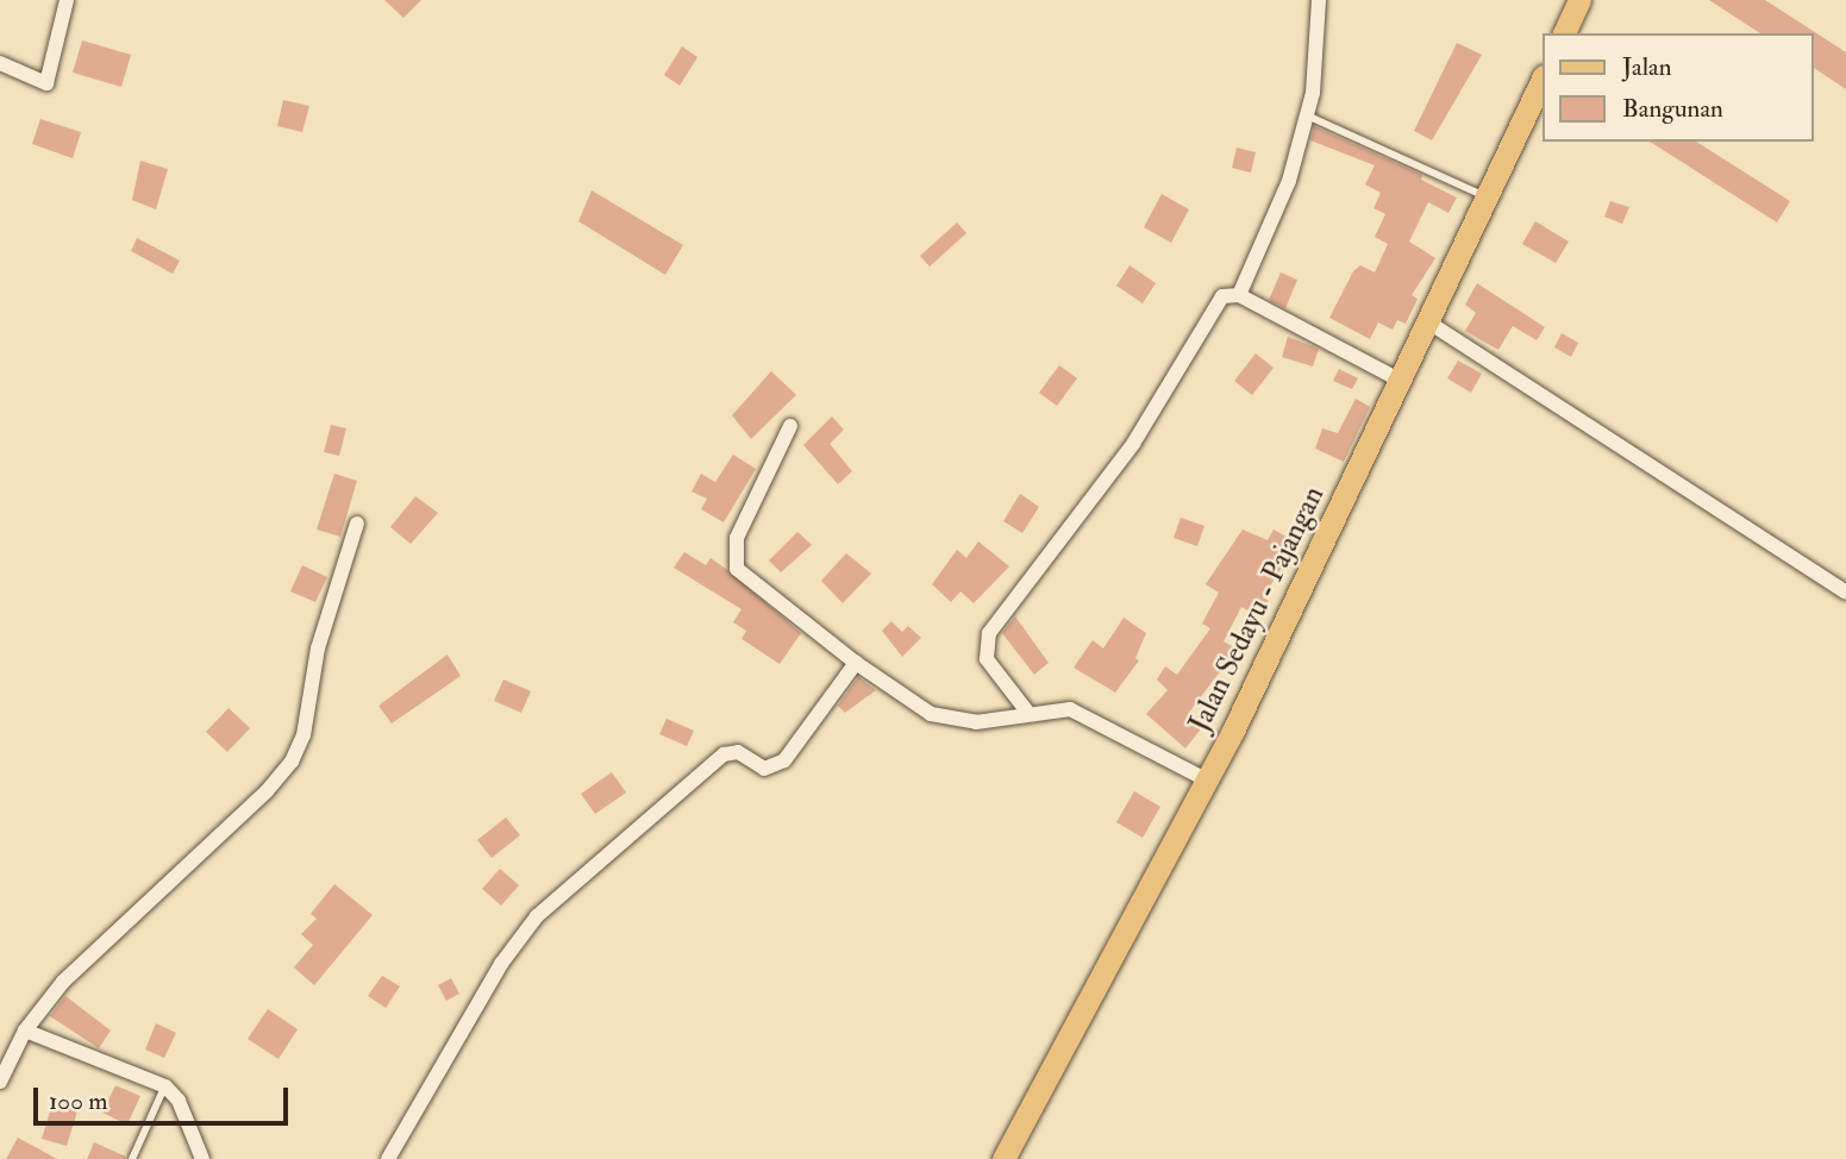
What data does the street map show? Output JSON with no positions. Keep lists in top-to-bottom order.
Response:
{
  "streets": {
    "main road": ["Jalan Sedayu - Pajangan"]
  },
  "legend": ["Jalan", "Bangunan"],
  "scale_bar": "100 m"
}
